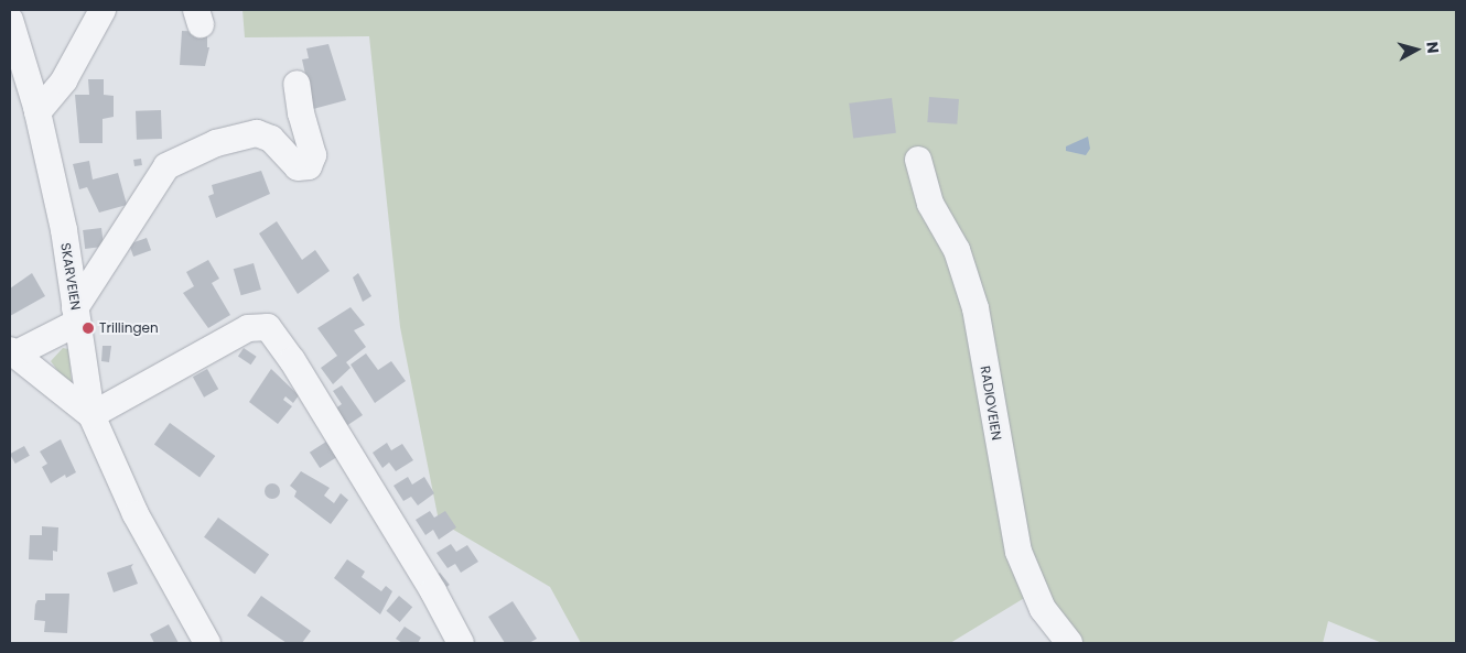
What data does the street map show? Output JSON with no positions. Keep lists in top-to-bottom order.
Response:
{
  "streets": {
    "street": ["SKARVEIEN", "RADIOVEIEN"]
  },
  "places": ["Trillingen"],
  "north": "right"
}
